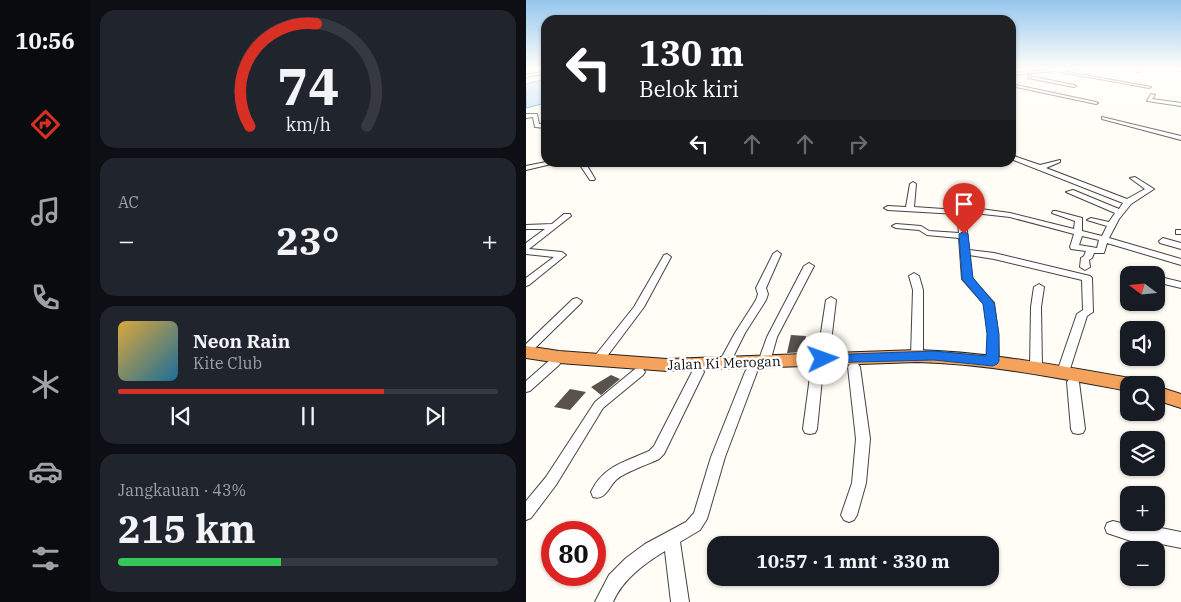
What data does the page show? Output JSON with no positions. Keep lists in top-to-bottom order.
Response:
{
  "streets": {
    "highway": ["Jalan Ki Merogan"]
  },
  "north": "left",
  "page": {
    "tabs": "10:56",
    "turn": ["130 m", "Belok kiri"],
    "tile": [
      "AC",
      ["Jangkauan · 43%", "215 km"]
    ],
    "heat": ["−", "23°", "+"],
    "map_buttons": ["+", "−"],
    "song": ["Neon Rain", "Kite Club"],
    "limit": "80",
    "trip": "10:57 · 1 mnt · 330 m",
    "gauge": ["74", "km/h"]
  }
}
